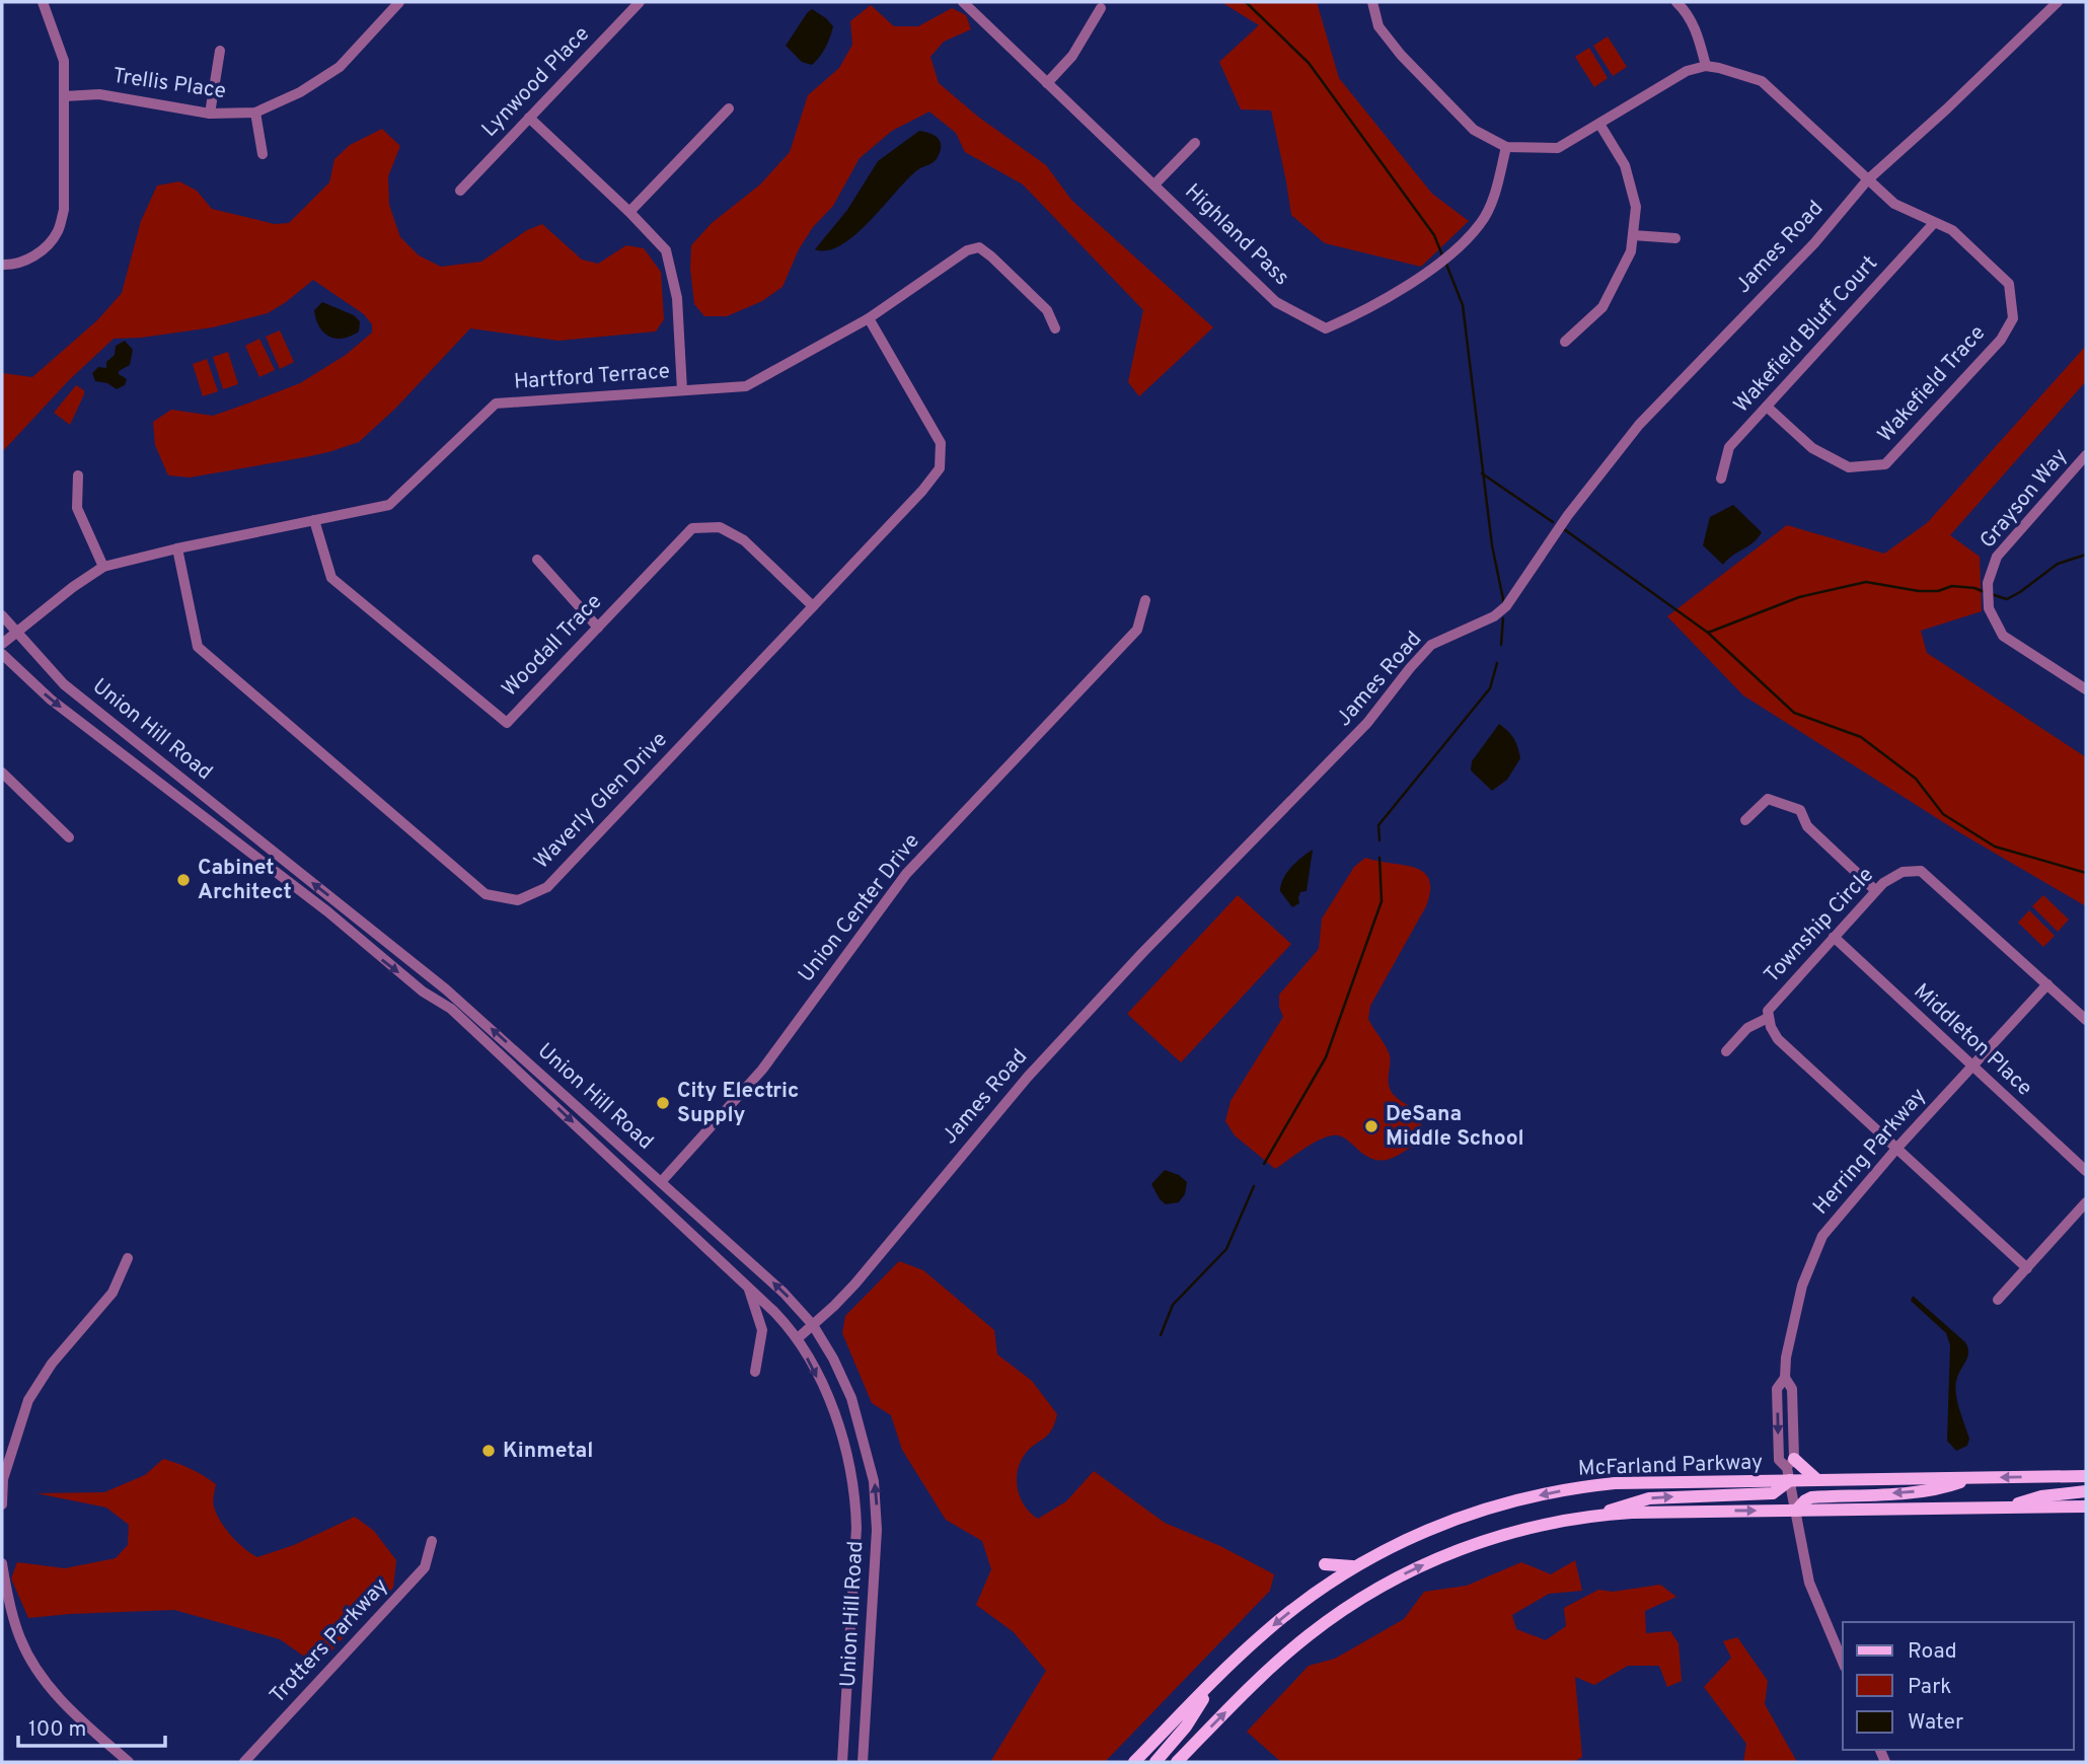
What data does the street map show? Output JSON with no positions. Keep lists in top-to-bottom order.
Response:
{
  "streets": {
    "main road": ["McFarland Parkway"],
    "street": [
      "Lynwood Place",
      "Trellis Place",
      "Highland Pass",
      "James Road",
      "Wakefield Bluff Court",
      "Hartford Terrace",
      "Wakefield Trace",
      "Grayson Way",
      "Woodall Trace",
      "Union Hill Road",
      "Waverly Glen Drive",
      "Union Center Drive",
      "Township Circle",
      "Middleton Place",
      "Herring Parkway",
      "Trotters Parkway"
    ]
  },
  "crossings": [
    ["James Road", "Wakefield Trace"],
    ["James Road", "Union Hill Road"],
    ["Wakefield Bluff Court", "Wakefield Trace"],
    ["Hartford Terrace", "Woodall Trace"],
    ["Hartford Terrace", "Union Hill Road"],
    ["Hartford Terrace", "Waverly Glen Drive"],
    ["Woodall Trace", "Waverly Glen Drive"],
    ["Union Hill Road", "Union Center Drive"],
    ["Township Circle", "Middleton Place"],
    ["Township Circle", "Herring Parkway"],
    ["Middleton Place", "Herring Parkway"],
    ["Herring Parkway", "McFarland Parkway"]
  ],
  "places": [
    "Cabinet Architect",
    "City Electric Supply",
    "DeSana Middle School",
    "Kinmetal"
  ],
  "legend": ["Road", "Park", "Water"],
  "scale_bar": "100 m"
}
